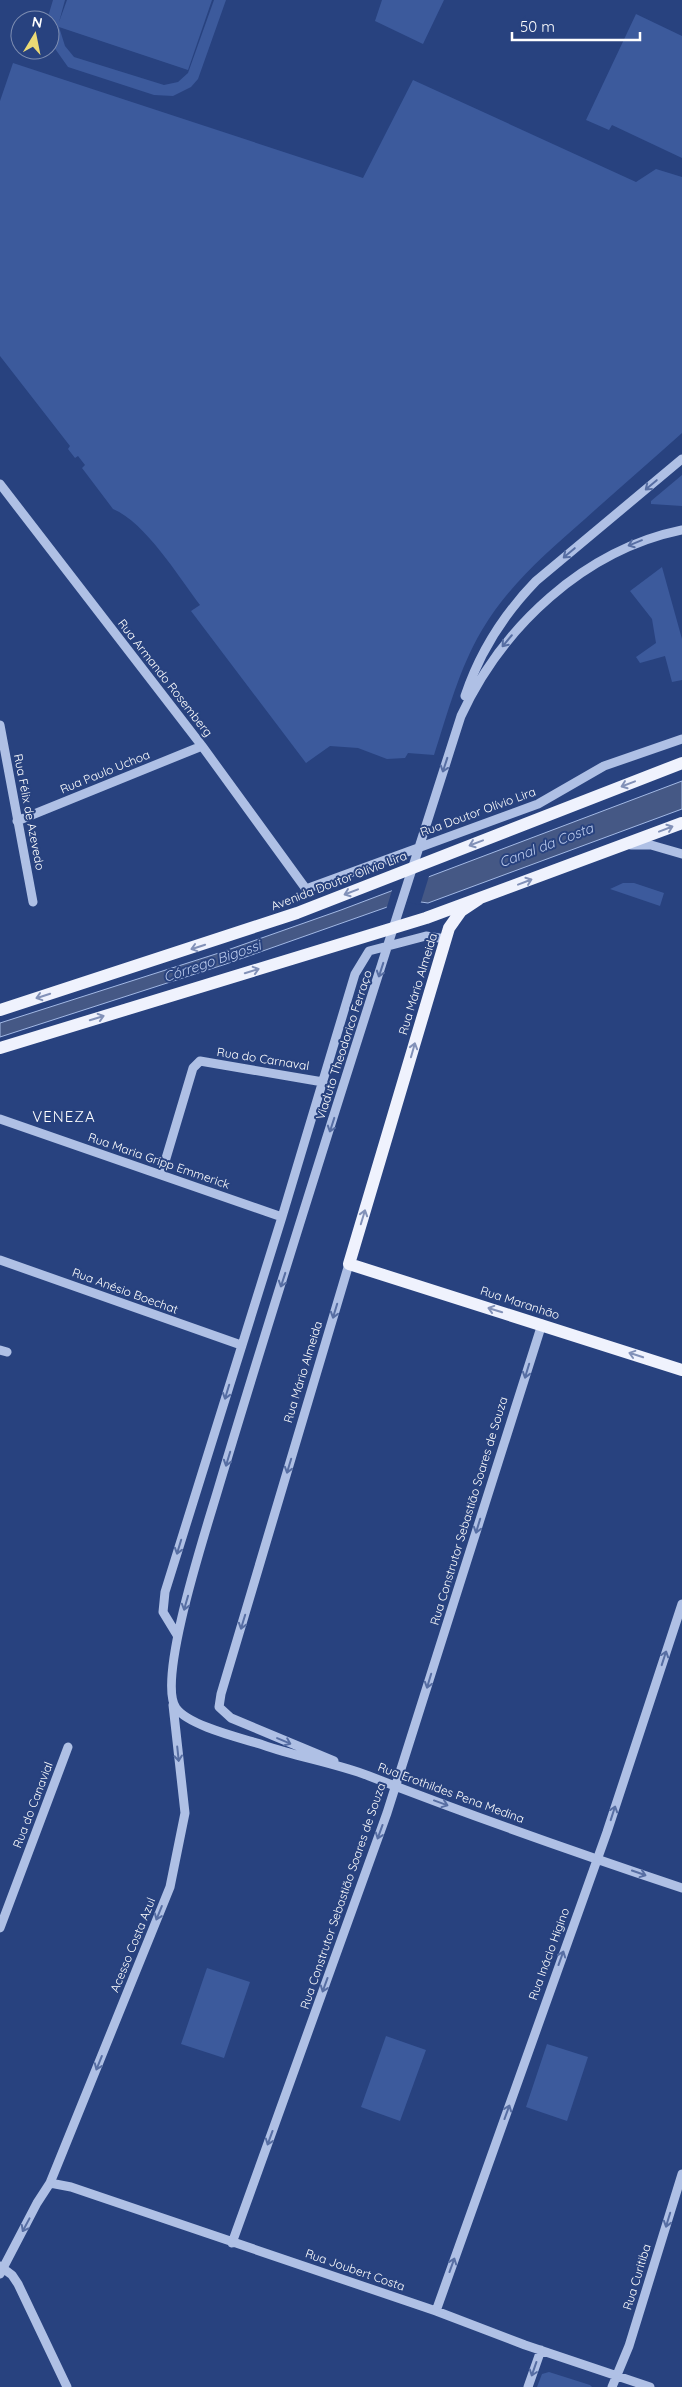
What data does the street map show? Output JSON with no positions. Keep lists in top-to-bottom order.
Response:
{
  "streets": {
    "main road": ["Avenida Doutor Olívio Lira", "Rua Mário Almeida", "Rua Maranhão"],
    "street": [
      "Rua Armando Rosemberg",
      "Rua Paulo Uchoa",
      "Rua Félix de Azevedo",
      "Rua Doutor Olívio Lira",
      "Viaduto Theodorico Ferraço",
      "Rua do Carnaval",
      "Rua Maria Gripp Emmerick",
      "Rua Anésio Boechat",
      "Rua Construtor Sebastião Soares de Souza",
      "Rua Erothildes Pena Medina",
      "Rua do Canavial",
      "Acesso Costa Azul",
      "Rua Inácio Higino",
      "Rua Joubert Costa",
      "Rua Curitiba"
    ]
  },
  "crossings": [
    ["Rua Armando Rosemberg", "Rua Paulo Uchoa"],
    ["Rua Armando Rosemberg", "Rua Doutor Olívio Lira"],
    ["Rua Paulo Uchoa", "Rua Félix de Azevedo"],
    ["Rua Mário Almeida", "Rua Maranhão"],
    ["Rua Mário Almeida", "Rua Erothildes Pena Medina"],
    ["Rua do Carnaval", "Rua Maria Gripp Emmerick"],
    ["Rua Maranhão", "Rua Construtor Sebastião Soares de Souza"],
    ["Rua Construtor Sebastião Soares de Souza", "Rua Erothildes Pena Medina"],
    ["Rua Construtor Sebastião Soares de Souza", "Rua Joubert Costa"],
    ["Rua Erothildes Pena Medina", "Acesso Costa Azul"],
    ["Rua Erothildes Pena Medina", "Rua Inácio Higino"],
    ["Acesso Costa Azul", "Rua Joubert Costa"],
    ["Rua Inácio Higino", "Rua Joubert Costa"],
    ["Rua Joubert Costa", "Rua Curitiba"]
  ],
  "one_way": [
    "Rua Maranhão",
    "Rua Construtor Sebastião Soares de Souza",
    "Rua Erothildes Pena Medina",
    "Acesso Costa Azul",
    "Rua Inácio Higino",
    "Rua Curitiba"
  ],
  "districts": ["VENEZA"],
  "water": ["Canal da Costa", "Córrego Bigossi"],
  "scale_bar": "50 m",
  "north": "top"
}
